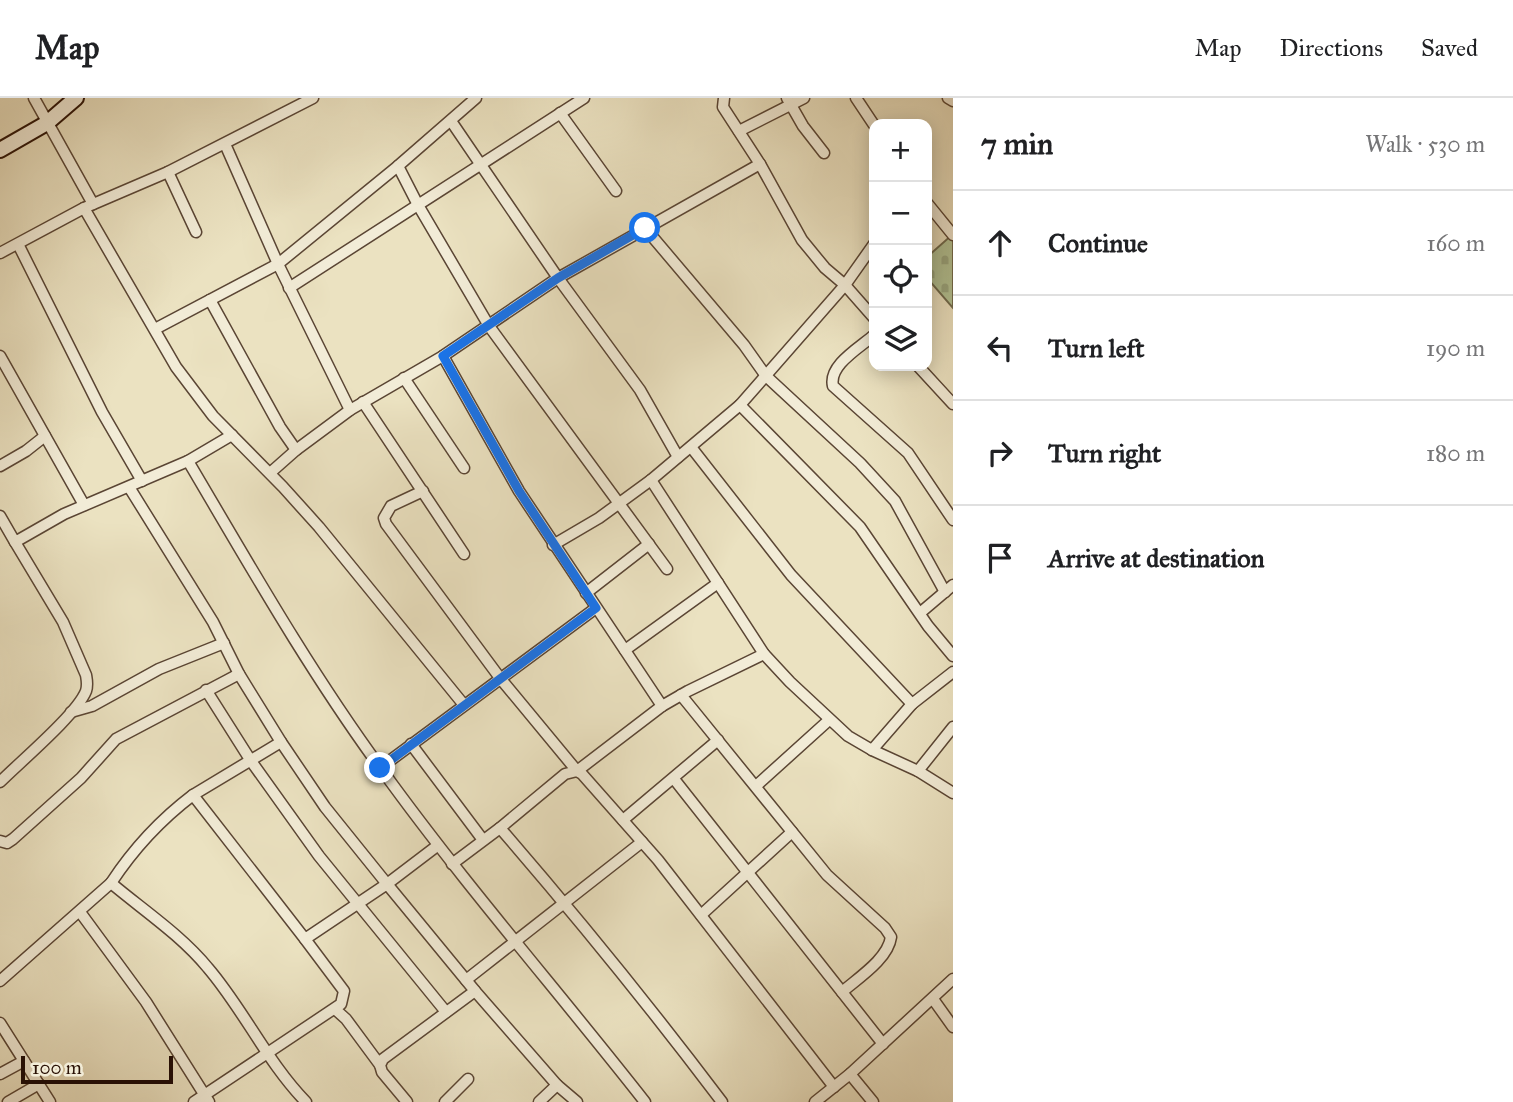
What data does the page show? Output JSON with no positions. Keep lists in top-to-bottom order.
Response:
{
  "scale_bar": "100 m",
  "page": {
    "header": "Map",
    "nav": ["Map", "Directions", "Saved"],
    "heading": ["7 min", "Walk · 530 m"],
    "map_buttons": ["+", "−"],
    "list": [
      ["Continue", "160 m"],
      ["Turn left", "190 m"],
      ["Turn right", "180 m"],
      "Arrive at destination"
    ],
    "scale": "100 m"
  }
}
